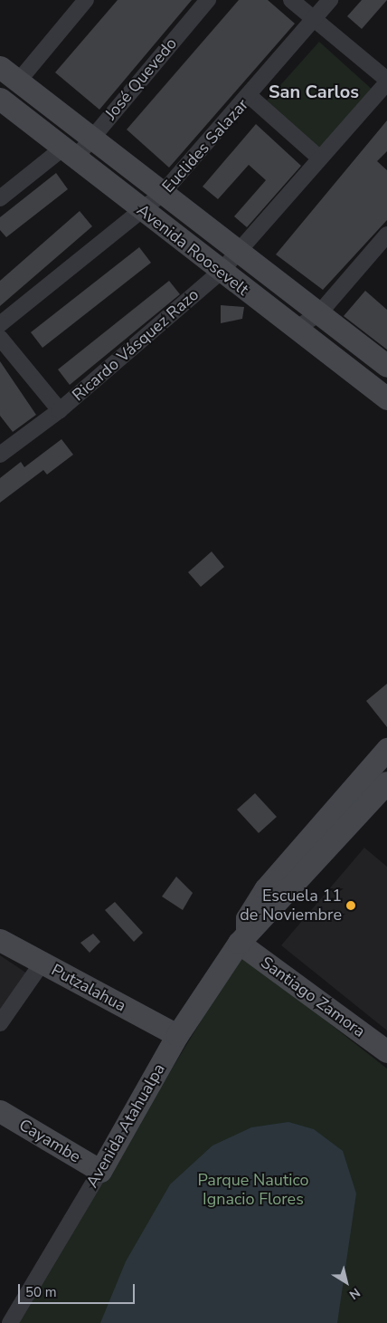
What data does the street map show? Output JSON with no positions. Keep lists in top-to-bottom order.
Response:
{
  "streets": {
    "street": [
      "José Quevedo",
      "Euclides Salazar",
      "Avenida Roosevelt",
      "Ricardo Vásquez Razo",
      "Putzalahua",
      "Santiago Zamora",
      "Avenida Atahualpa",
      "Cayambe"
    ]
  },
  "crossings": [
    ["José Quevedo", "Avenida Roosevelt"],
    ["Euclides Salazar", "Avenida Roosevelt"],
    ["Avenida Roosevelt", "Ricardo Vásquez Razo"],
    ["Putzalahua", "Avenida Atahualpa"],
    ["Santiago Zamora", "Avenida Atahualpa"],
    ["Avenida Atahualpa", "Cayambe"]
  ],
  "districts": ["San Carlos"],
  "parks": ["Parque Nautico Ignacio Flores"],
  "places": ["Escuela 11 de Noviembre"],
  "scale_bar": "50 m",
  "north": "bottom right"
}
